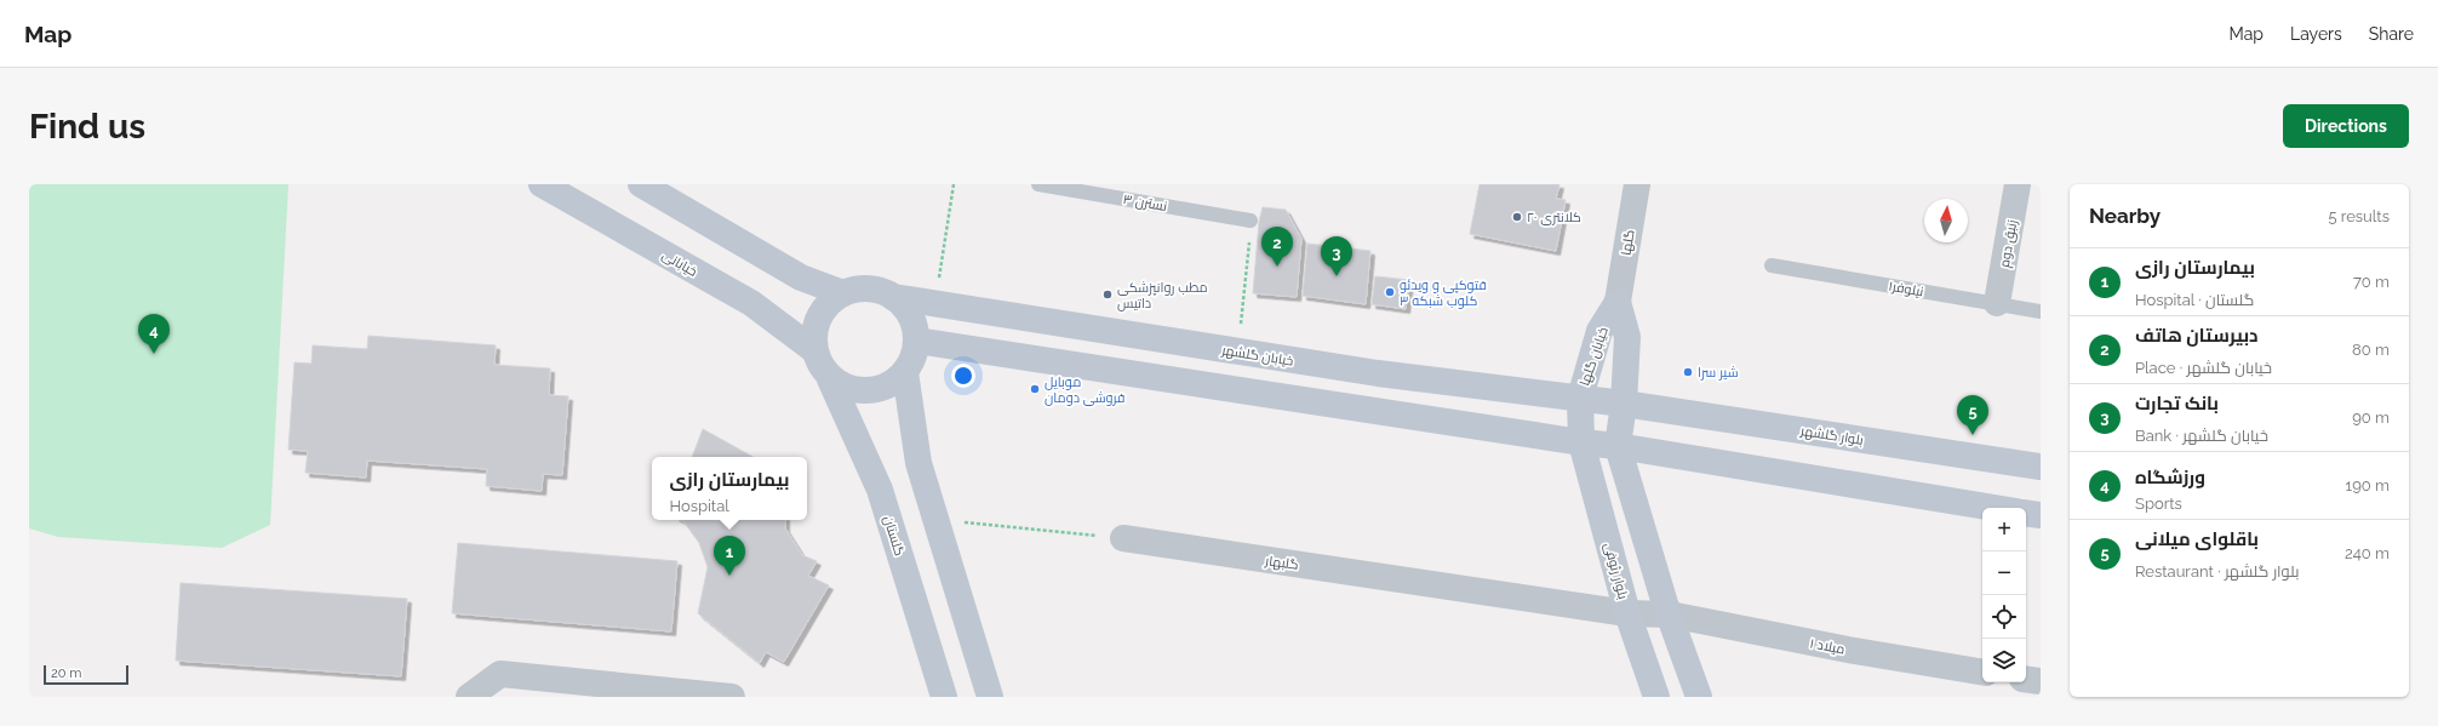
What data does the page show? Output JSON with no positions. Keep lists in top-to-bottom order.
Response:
{
  "streets": {
    "main road": [
      "خیابانی",
      "خیابان گلشهر",
      "خیابان گلها",
      "بلوار گلشهر",
      "گلستان",
      "بلوار رئوفی"
    ],
    "street": [
      "گلها",
      "زنبق دوم",
      "گلبهار",
      "میلاد ۱"
    ],
    "lane": ["نسترن ٣", "نیلوفر۱"]
  },
  "crossings": [
    ["گلها", "خیابان گلها"],
    ["زنبق دوم", "نیلوفر۱"],
    ["خیابانی", "خیابان گلشهر"],
    ["خیابانی", "گلستان"],
    ["خیابان گلشهر", "خیابان گلها"],
    ["خیابان گلشهر", "بلوار گلشهر"],
    ["خیابان گلشهر", "گلستان"],
    ["خیابان گلها", "بلوار گلشهر"],
    ["خیابان گلها", "بلوار رئوفی"],
    ["گلبهار", "بلوار رئوفی"],
    ["گلبهار", "میلاد ۱"]
  ],
  "places": [
    "کلانتری ۲۰",
    "فتوکپی و ویدئو کلوب شبکه ۳",
    "مطب روانپزشکی داتیس",
    "شیر سرا",
    "موبایل فروشی دومان"
  ],
  "scale_bar": "20 m",
  "north": "top",
  "page": {
    "header": "Map",
    "nav": ["Map", "Layers", "Share"],
    "buttons": "Directions",
    "title": "Find us",
    "heading": ["Nearby", "5 results"],
    "pins": [
      "2",
      "3",
      "4",
      "5",
      "1"
    ],
    "list": [
      {
        "mark": "1",
        "name": "بیمارستان رازی",
        "note": "Hospital · گلستان",
        "value": "70 m"
      },
      {
        "mark": "2",
        "name": "دبیرستان هاتف",
        "note": "Place · خیابان گلشهر",
        "value": "80 m"
      },
      {
        "mark": "3",
        "name": "بانک تجارت",
        "note": "Bank · خیابان گلشهر",
        "value": "90 m"
      },
      {
        "mark": "4",
        "name": "ورزشگاه",
        "note": "Sports",
        "value": "190 m"
      },
      {
        "mark": "5",
        "name": "باقلوای میلانی",
        "note": "Restaurant · بلوار گلشهر",
        "value": "240 m"
      }
    ],
    "popup": ["بیمارستان رازی", "Hospital"],
    "map_buttons": ["+", "−"],
    "scale": "20 m"
  }
}
